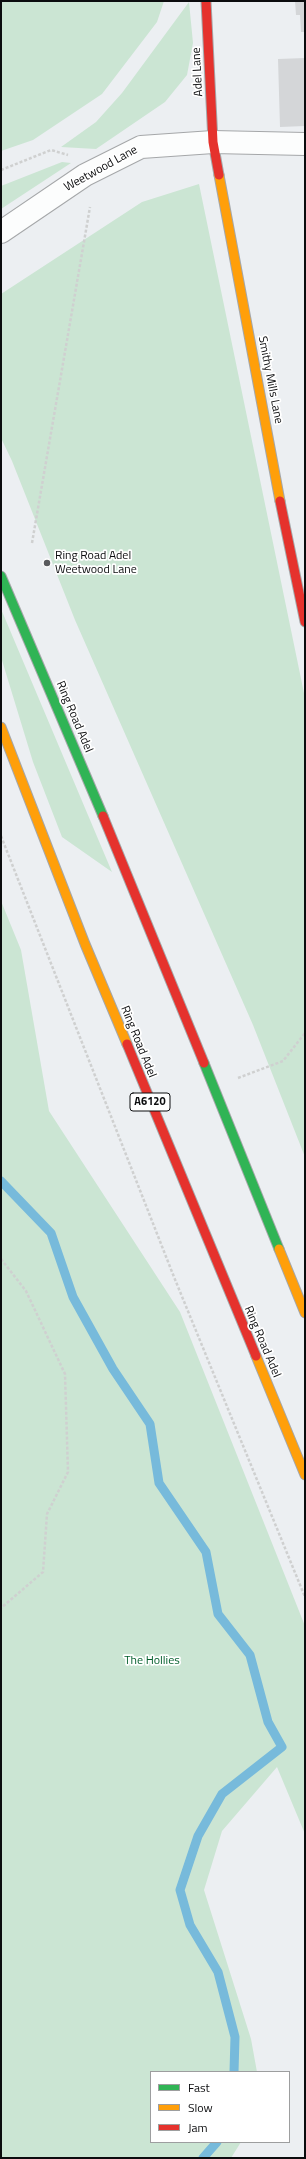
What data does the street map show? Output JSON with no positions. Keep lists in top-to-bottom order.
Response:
{
  "streets": {
    "main road": [
      "Adel Lane",
      "Smithy Mills Lane",
      "Ring Road Adel",
      "A6120"
    ],
    "street": ["Weetwood Lane"]
  },
  "crossings": [
    ["Adel Lane", "Weetwood Lane"],
    ["Adel Lane", "Smithy Mills Lane"],
    ["Weetwood Lane", "Smithy Mills Lane"]
  ],
  "parks": ["The Hollies"],
  "places": ["Ring Road Adel Weetwood Lane"],
  "legend": ["Fast", "Slow", "Jam"]
}
